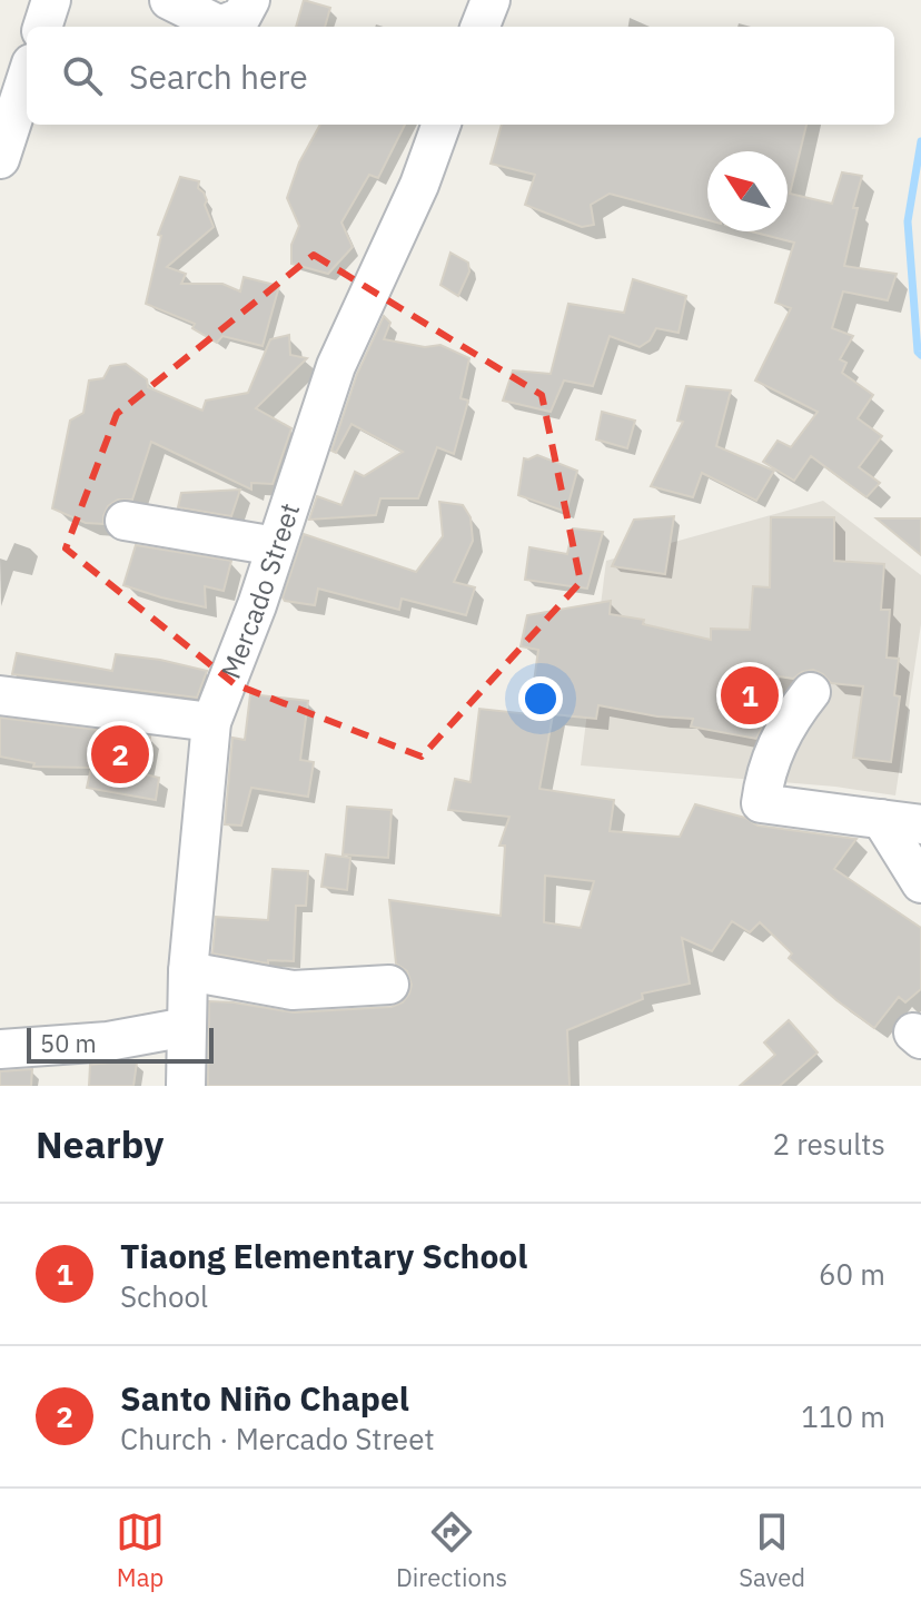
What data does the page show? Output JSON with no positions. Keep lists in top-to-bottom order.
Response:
{
  "streets": {
    "street": ["Mercado Street"]
  },
  "scale_bar": "50 m",
  "north": "top left",
  "page": {
    "search": "Search here",
    "pins": ["1", "2"],
    "scale": "50 m",
    "heading": ["Nearby", "2 results"],
    "list": [
      {
        "mark": "1",
        "name": "Tiaong Elementary School",
        "note": "School",
        "value": "60 m"
      },
      {
        "mark": "2",
        "name": "Santo Niño Chapel",
        "note": "Church · Mercado Street",
        "value": "110 m"
      }
    ],
    "nav": ["Map", "Directions", "Saved"]
  }
}
